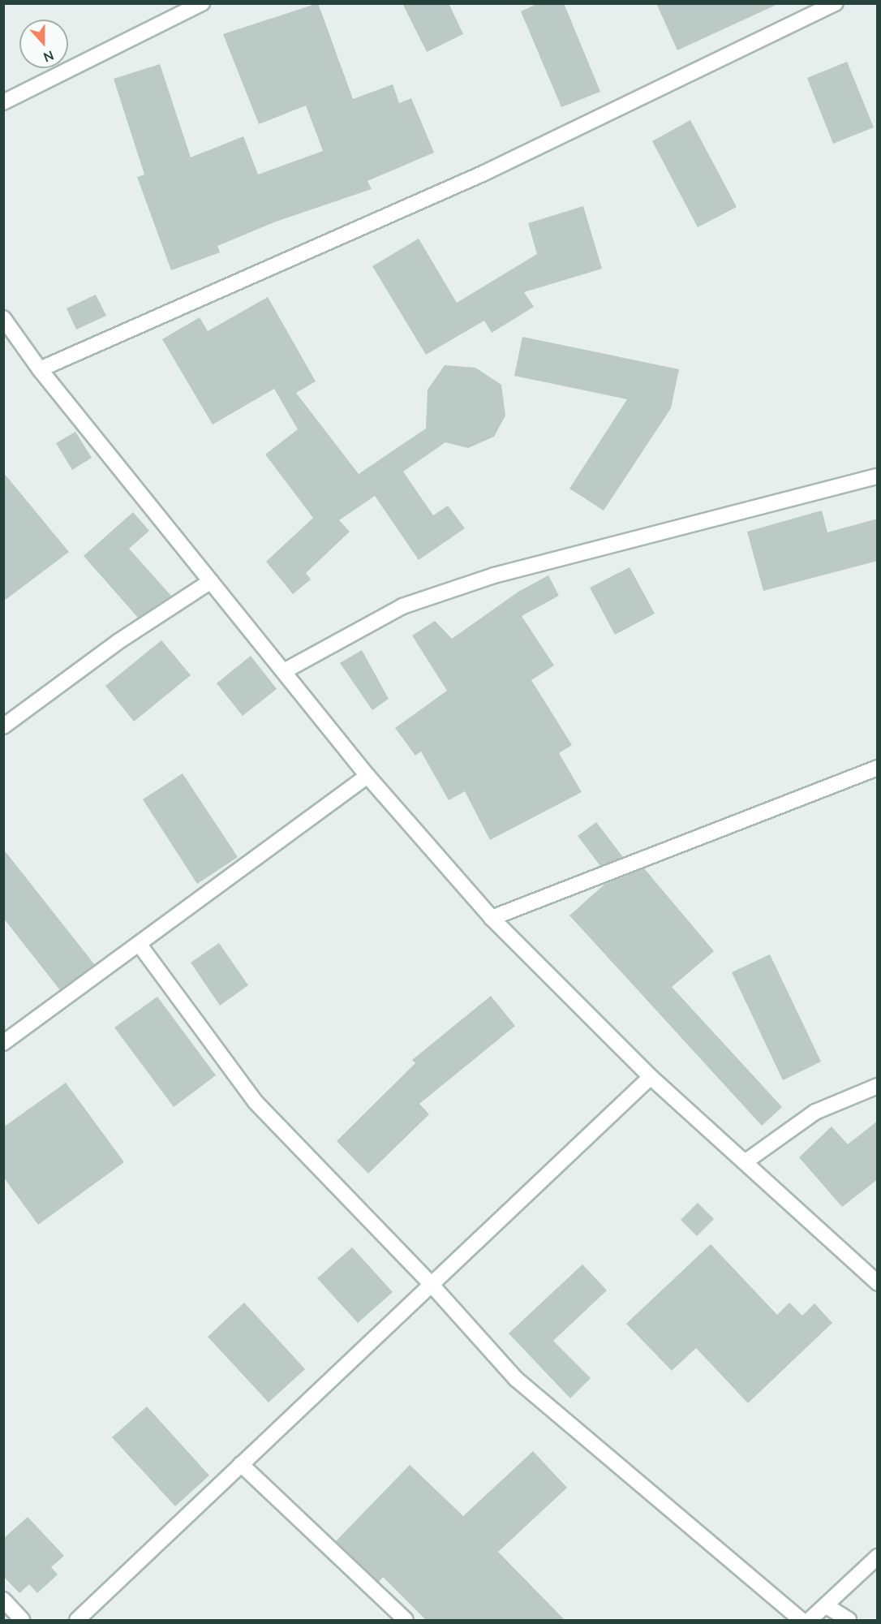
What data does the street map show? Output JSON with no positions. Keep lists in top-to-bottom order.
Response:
{
  "north": "bottom"
}
